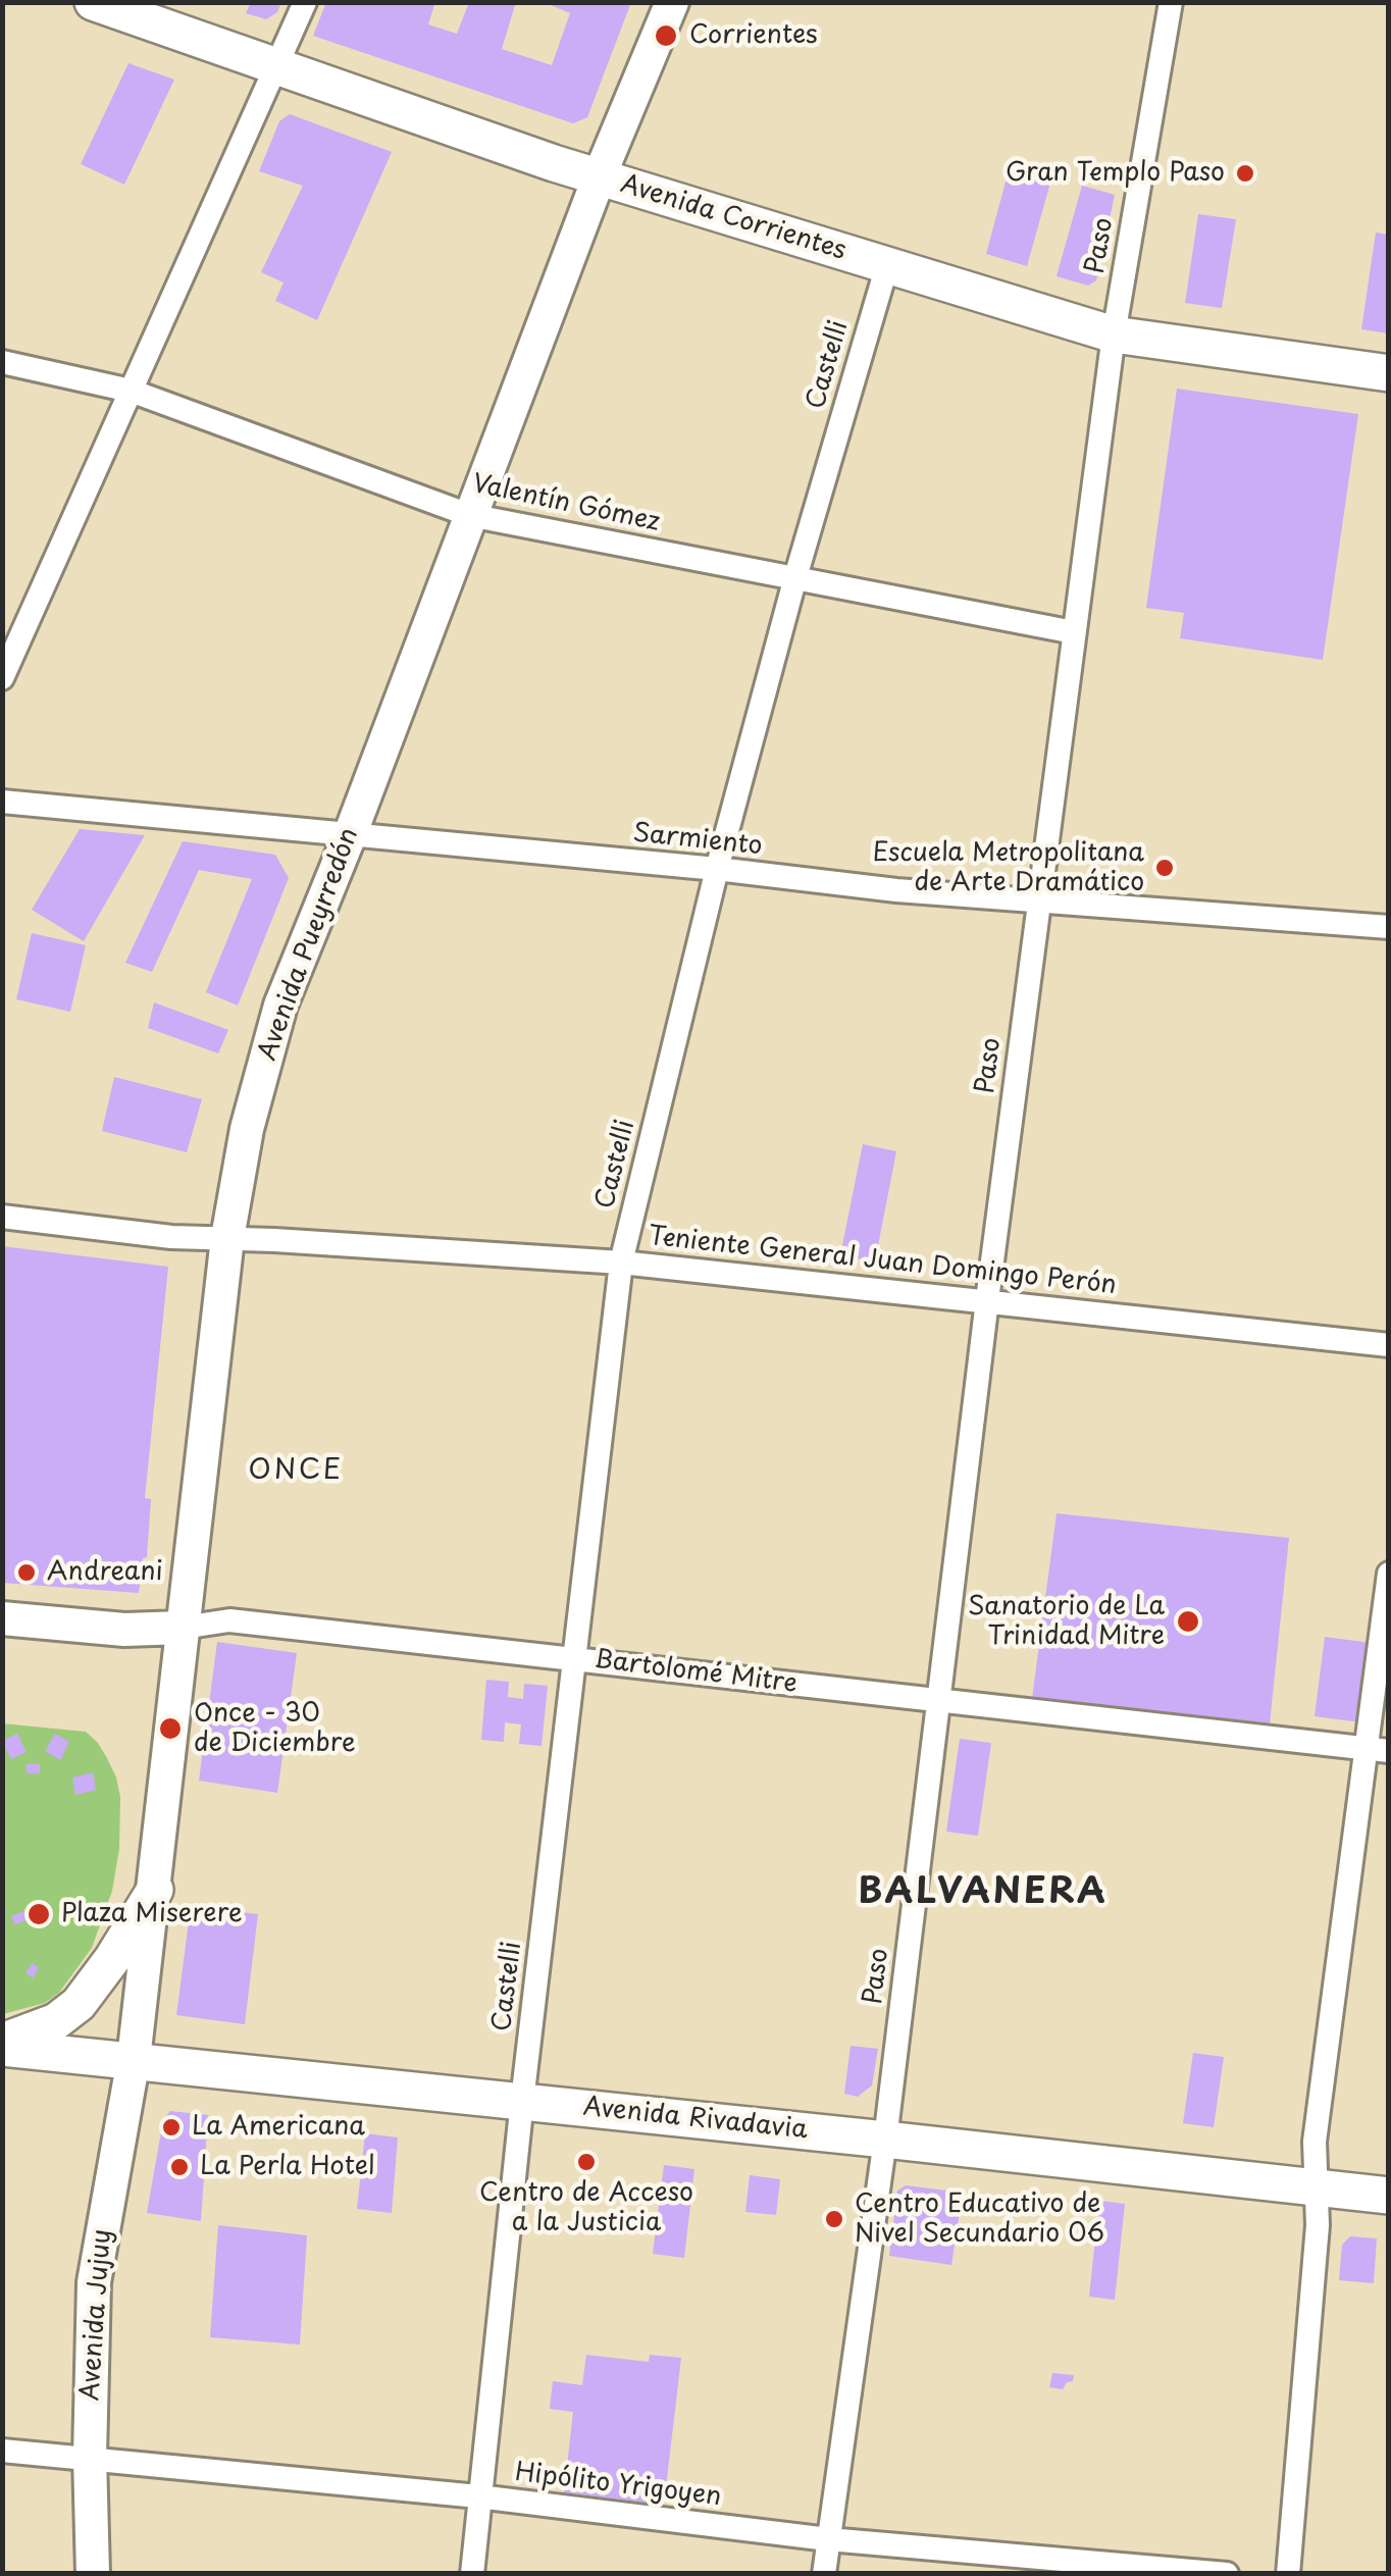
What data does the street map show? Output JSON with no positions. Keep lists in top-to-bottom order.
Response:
{
  "streets": {
    "main road": [
      "Avenida Corrientes",
      "Avenida Pueyrredón",
      "Bartolomé Mitre",
      "Avenida Rivadavia",
      "Avenida Jujuy"
    ],
    "street": [
      "Paso",
      "Castelli",
      "Valentín Gómez",
      "Sarmiento",
      "Teniente General Juan Domingo Perón",
      "Hipólito Yrigoyen"
    ]
  },
  "crossings": [
    ["Avenida Corrientes", "Paso"],
    ["Avenida Corrientes", "Castelli"],
    ["Avenida Corrientes", "Avenida Pueyrredón"],
    ["Paso", "Valentín Gómez"],
    ["Paso", "Sarmiento"],
    ["Paso", "Teniente General Juan Domingo Perón"],
    ["Paso", "Bartolomé Mitre"],
    ["Paso", "Avenida Rivadavia"],
    ["Paso", "Hipólito Yrigoyen"],
    ["Castelli", "Valentín Gómez"],
    ["Castelli", "Sarmiento"],
    ["Castelli", "Teniente General Juan Domingo Perón"],
    ["Castelli", "Bartolomé Mitre"],
    ["Castelli", "Avenida Rivadavia"],
    ["Castelli", "Hipólito Yrigoyen"],
    ["Valentín Gómez", "Avenida Pueyrredón"],
    ["Sarmiento", "Avenida Pueyrredón"],
    ["Avenida Pueyrredón", "Teniente General Juan Domingo Perón"],
    ["Avenida Pueyrredón", "Bartolomé Mitre"],
    ["Avenida Pueyrredón", "Avenida Rivadavia"],
    ["Avenida Pueyrredón", "Avenida Jujuy"],
    ["Avenida Rivadavia", "Avenida Jujuy"],
    ["Avenida Jujuy", "Hipólito Yrigoyen"]
  ],
  "districts": ["ONCE", "BALVANERA"],
  "places": [
    "Corrientes",
    "Gran Templo Paso",
    "Escuela Metropolitana de Arte Dramático",
    "Andreani",
    "Sanatorio de La Trinidad Mitre",
    "Once - 30 de Diciembre",
    "Plaza Miserere",
    "La Americana",
    "Centro de Acceso a la Justicia",
    "La Perla Hotel",
    "Centro Educativo de Nivel Secundario 06"
  ]
}
